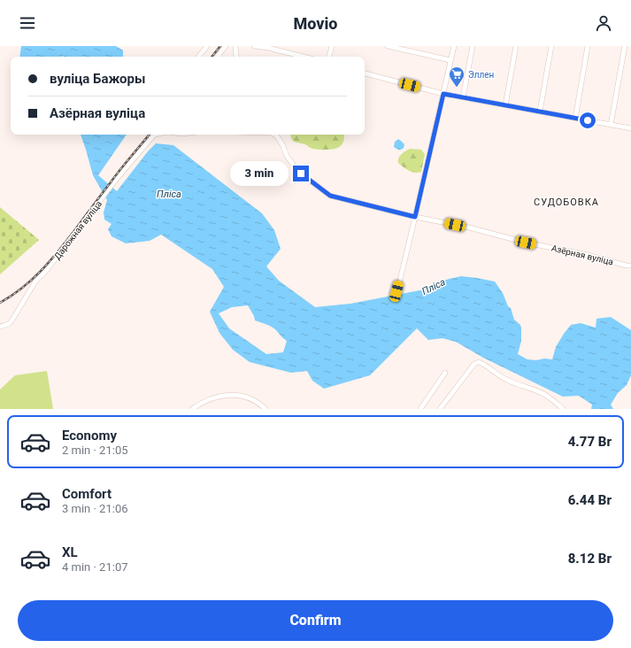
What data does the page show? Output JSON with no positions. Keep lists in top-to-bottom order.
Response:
{
  "streets": {
    "street": ["Дарожная вуліца", "Азёрная вуліца"]
  },
  "districts": ["СУДОБОВКА"],
  "water": ["Пліса"],
  "places": {
    "supermarket": ["Эллен"]
  },
  "page": {
    "header": "Movio",
    "banner": ["вуліца Бажоры", "Азёрная вуліца"],
    "bubble": "3 min",
    "list": [
      {
        "name": "Economy",
        "note": "2 min · 21:05",
        "value": "4.77 Br"
      },
      {
        "name": "Comfort",
        "note": "3 min · 21:06",
        "value": "6.44 Br"
      },
      {
        "name": "XL",
        "note": "4 min · 21:07",
        "value": "8.12 Br"
      }
    ],
    "buttons": "Confirm"
  }
}
